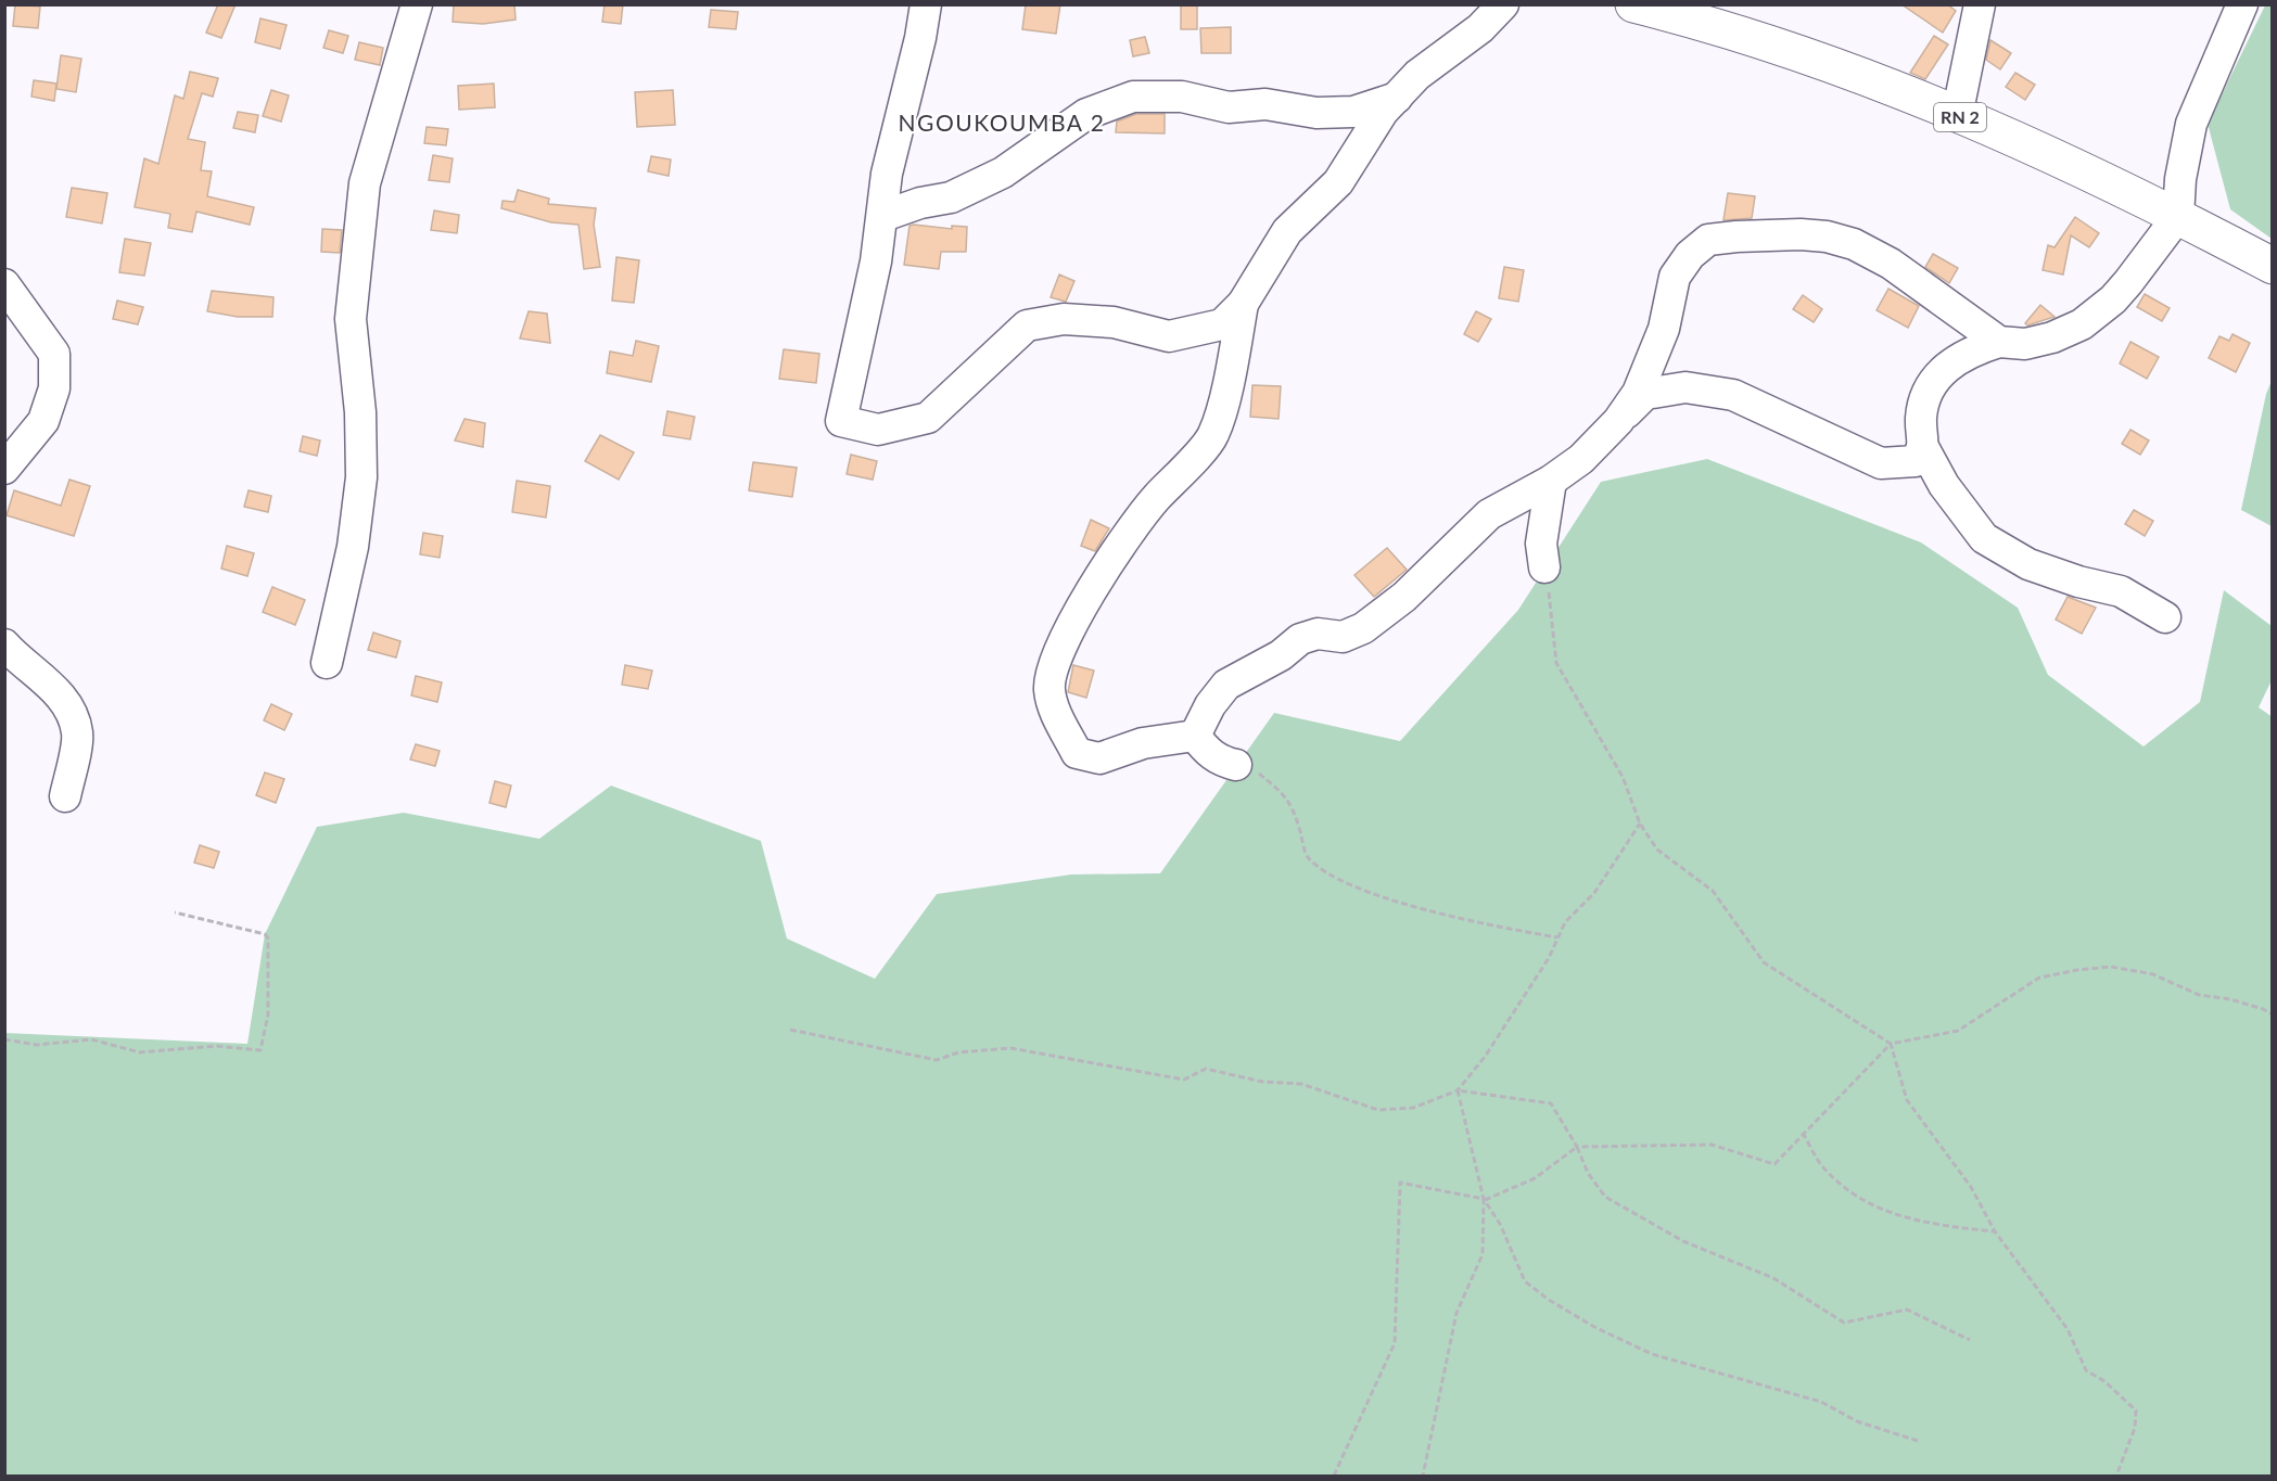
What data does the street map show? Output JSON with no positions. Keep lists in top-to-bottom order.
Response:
{
  "streets": {
    "main road": ["RN 2"]
  },
  "districts": ["NGOUKOUMBA 2"]
}
